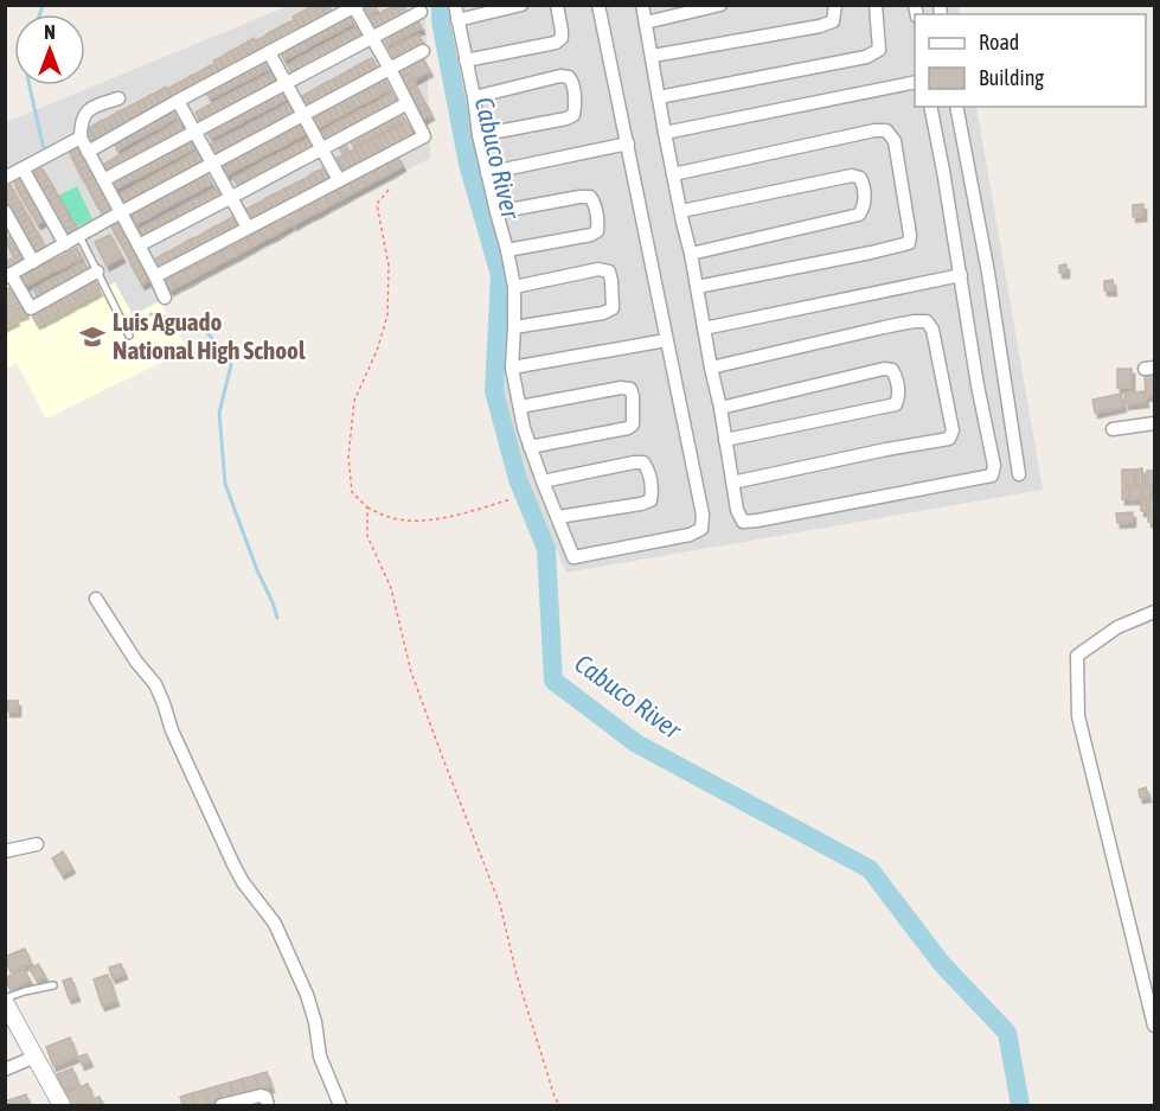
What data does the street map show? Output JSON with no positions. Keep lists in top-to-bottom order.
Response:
{
  "water": ["Cabuco River"],
  "places": {
    "school or university": ["Luis Aguado National High School"]
  },
  "legend": ["Road", "Building"],
  "north": "top"
}
